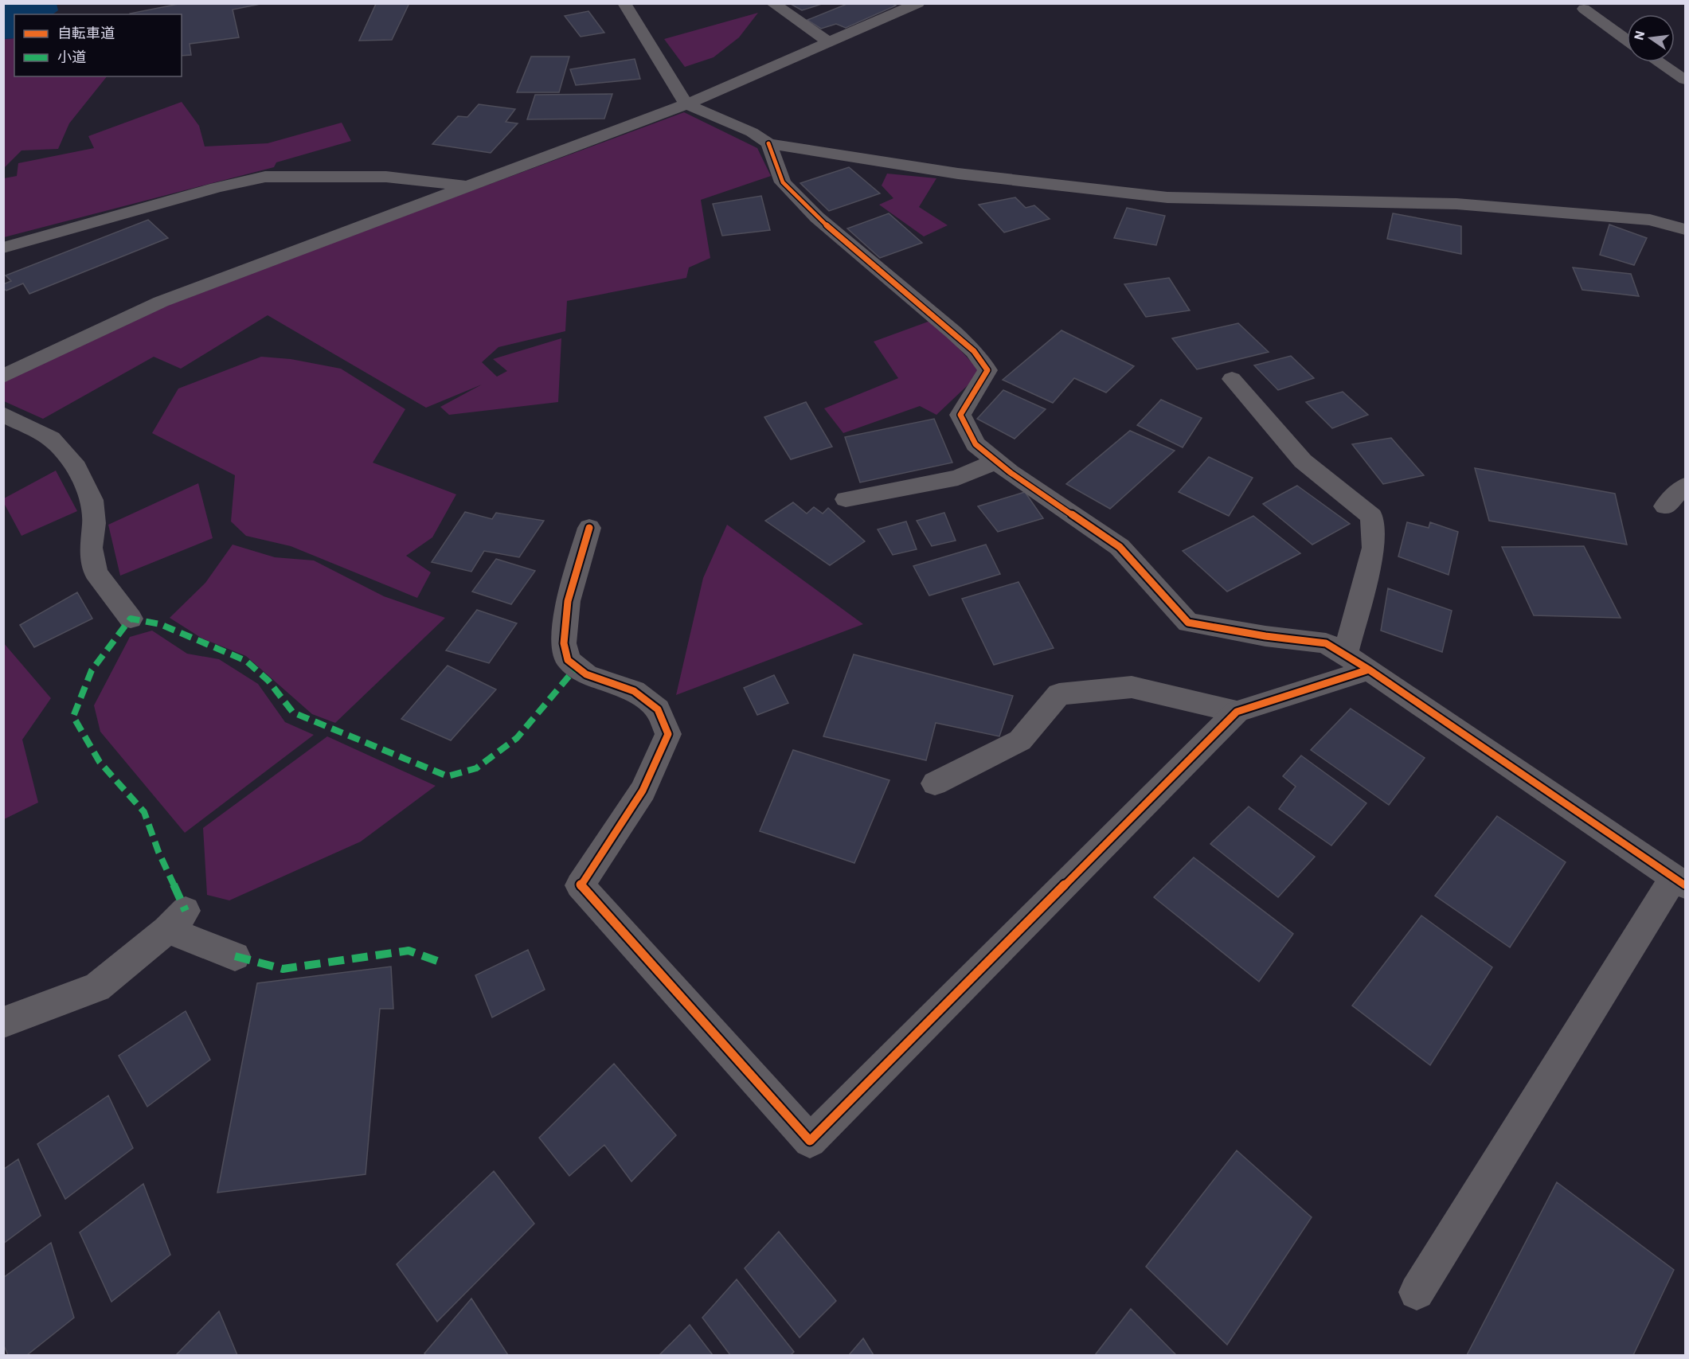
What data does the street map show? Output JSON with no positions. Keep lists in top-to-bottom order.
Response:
{
  "legend": ["自転車道", "小道"],
  "north": "left"
}
